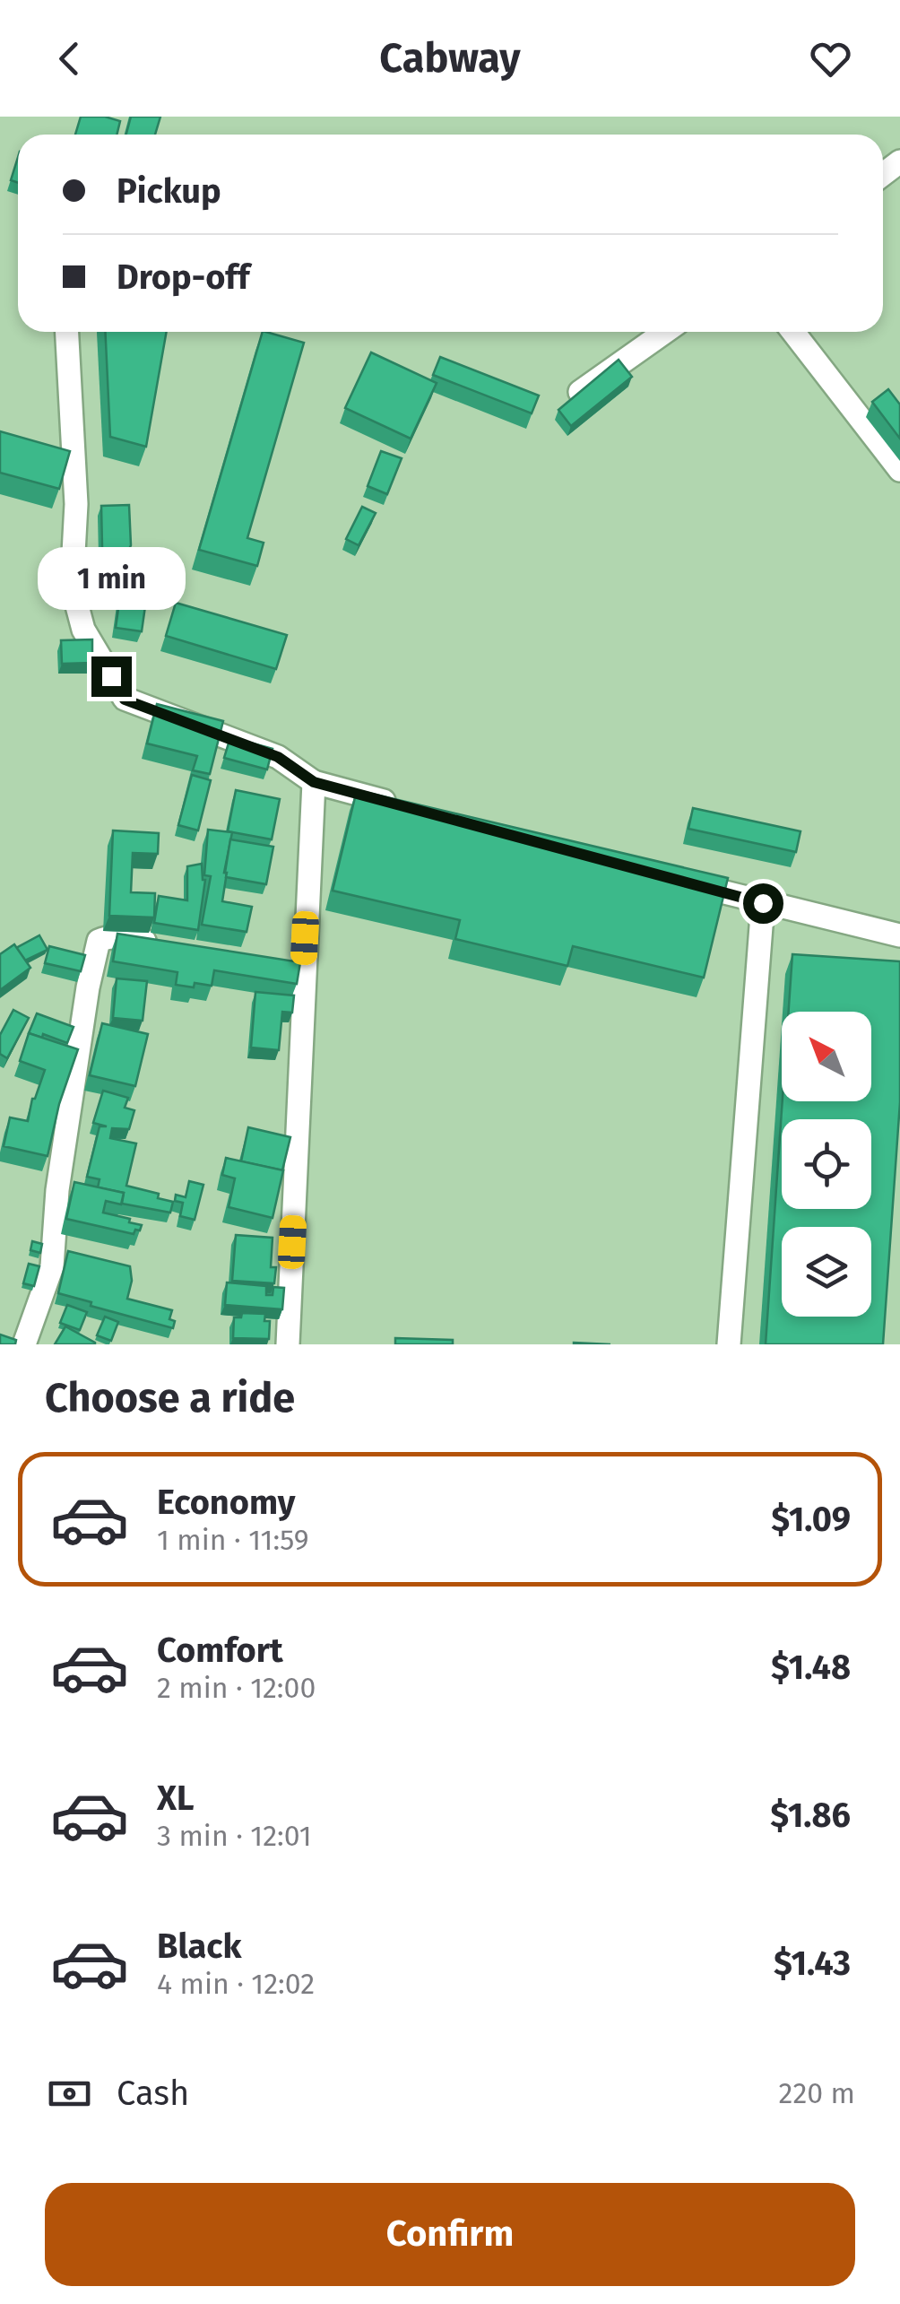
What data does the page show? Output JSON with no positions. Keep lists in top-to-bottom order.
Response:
{
  "north": "top left",
  "page": {
    "header": "Cabway",
    "banner": ["Pickup", "Drop-off"],
    "bubble": "1 min",
    "heading": "Choose a ride",
    "list": [
      {
        "name": "Economy",
        "note": "1 min · 11:59",
        "value": "$1.09"
      },
      {
        "name": "Comfort",
        "note": "2 min · 12:00",
        "value": "$1.48"
      },
      {
        "name": "XL",
        "note": "3 min · 12:01",
        "value": "$1.86"
      },
      {
        "name": "Black",
        "note": "4 min · 12:02",
        "value": "$1.43"
      }
    ],
    "pay": ["Cash", "220 m"],
    "buttons": "Confirm"
  }
}
